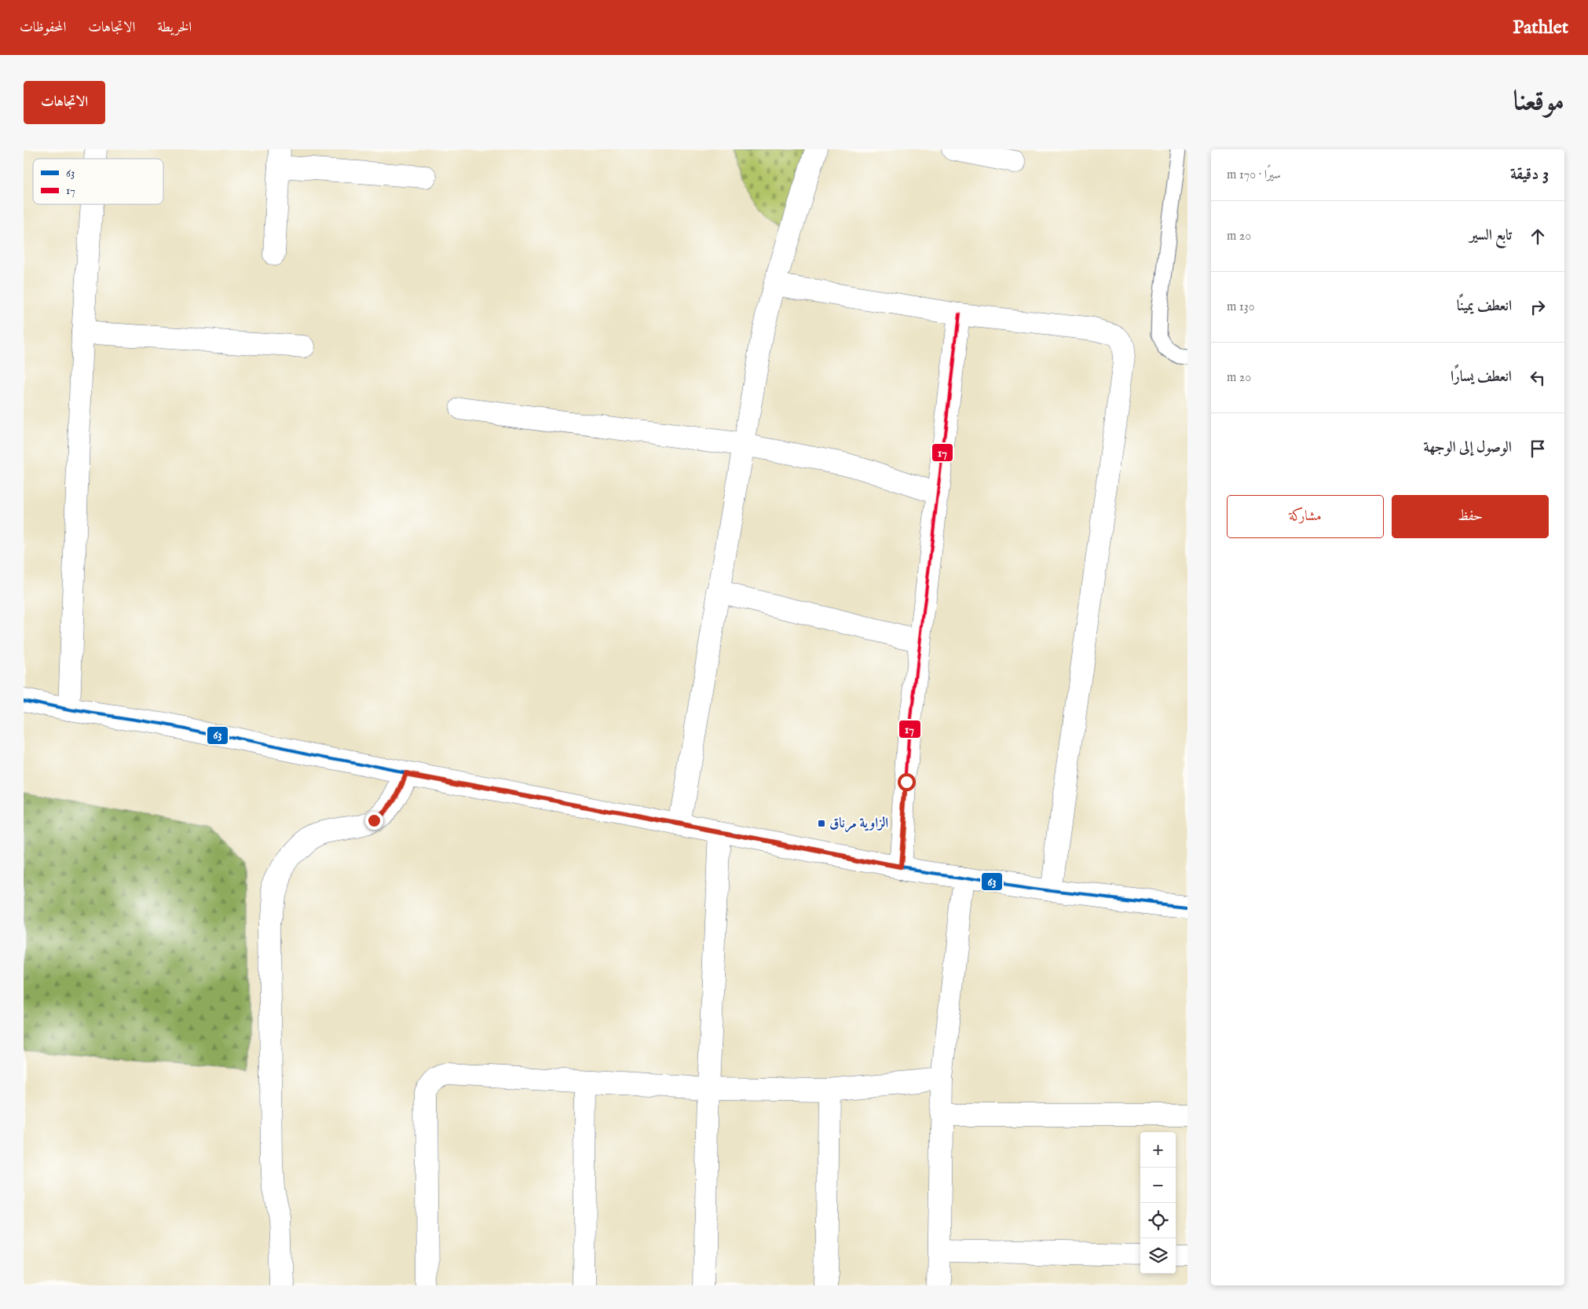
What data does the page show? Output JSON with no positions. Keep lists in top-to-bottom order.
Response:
{
  "places": {
    "transit": ["الزاوية مرناق"]
  },
  "lines": ["transit line 17", "transit line 63"],
  "legend": ["63", "17"],
  "page": {
    "header": "Pathlet",
    "nav": ["الخريطة", "الاتجاهات", "المحفوظات"],
    "title": "موقعنا",
    "buttons": [
      "الاتجاهات",
      ["حفظ", "مشاركة"]
    ],
    "heading": ["3 دقيقة", "سيرًا · 170 m"],
    "list": [
      ["تابع السير", "20 m"],
      ["انعطف يمينًا", "130 m"],
      ["انعطف يسارًا", "20 m"],
      "الوصول إلى الوجهة"
    ],
    "map_buttons": ["+", "−"]
  }
}
